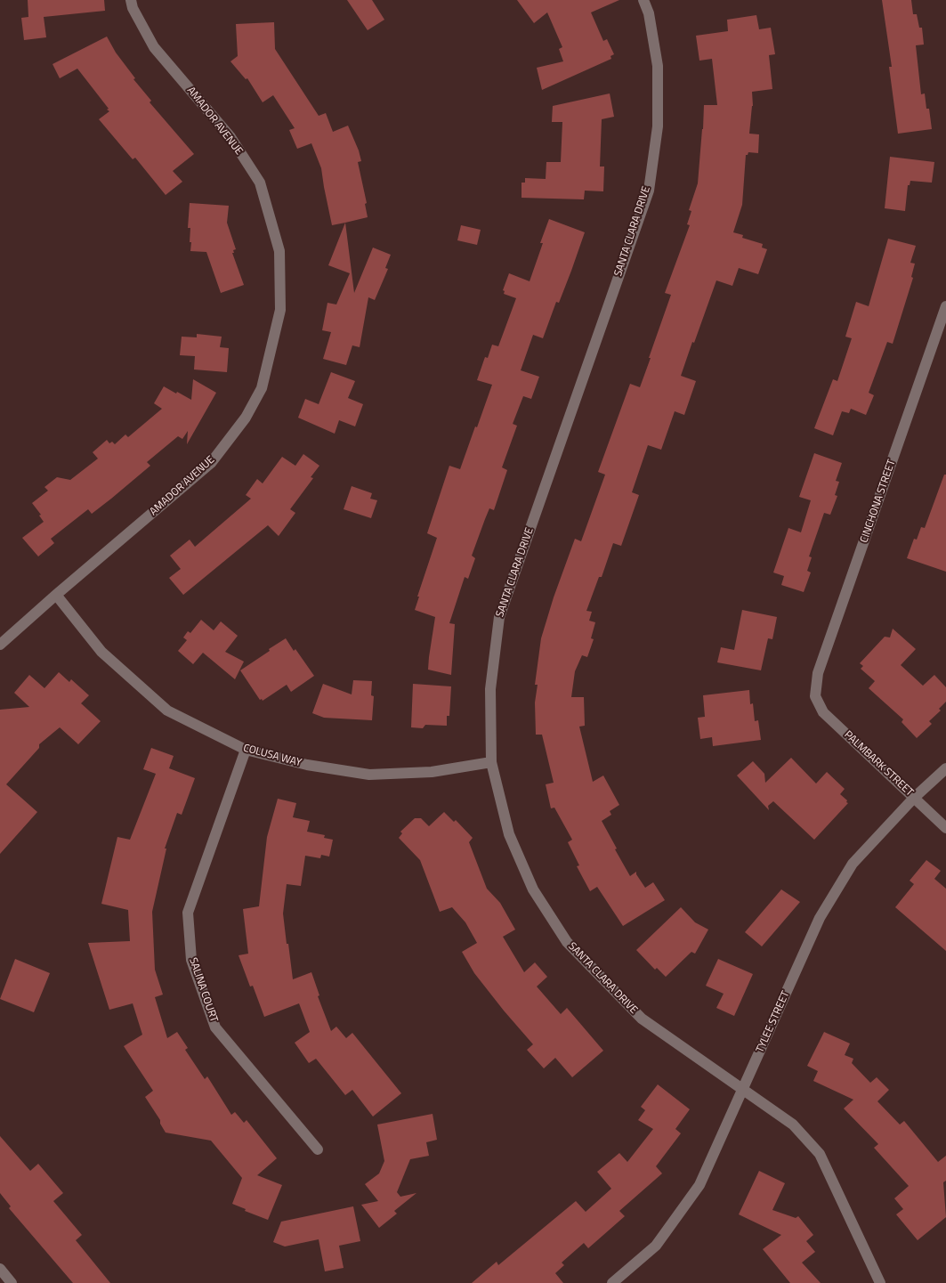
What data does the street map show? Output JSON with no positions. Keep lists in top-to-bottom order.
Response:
{
  "streets": {
    "street": [
      "AMADOR AVENUE",
      "SANTA CLARA DRIVE",
      "CINCHONA STREET",
      "COLUSA WAY",
      "PALMBARK STREET",
      "SALINA COURT",
      "TYLEE STREET"
    ]
  },
  "crossings": [
    ["AMADOR AVENUE", "COLUSA WAY"],
    ["SANTA CLARA DRIVE", "COLUSA WAY"],
    ["SANTA CLARA DRIVE", "TYLEE STREET"],
    ["CINCHONA STREET", "PALMBARK STREET"],
    ["COLUSA WAY", "SALINA COURT"],
    ["PALMBARK STREET", "TYLEE STREET"]
  ]
}
